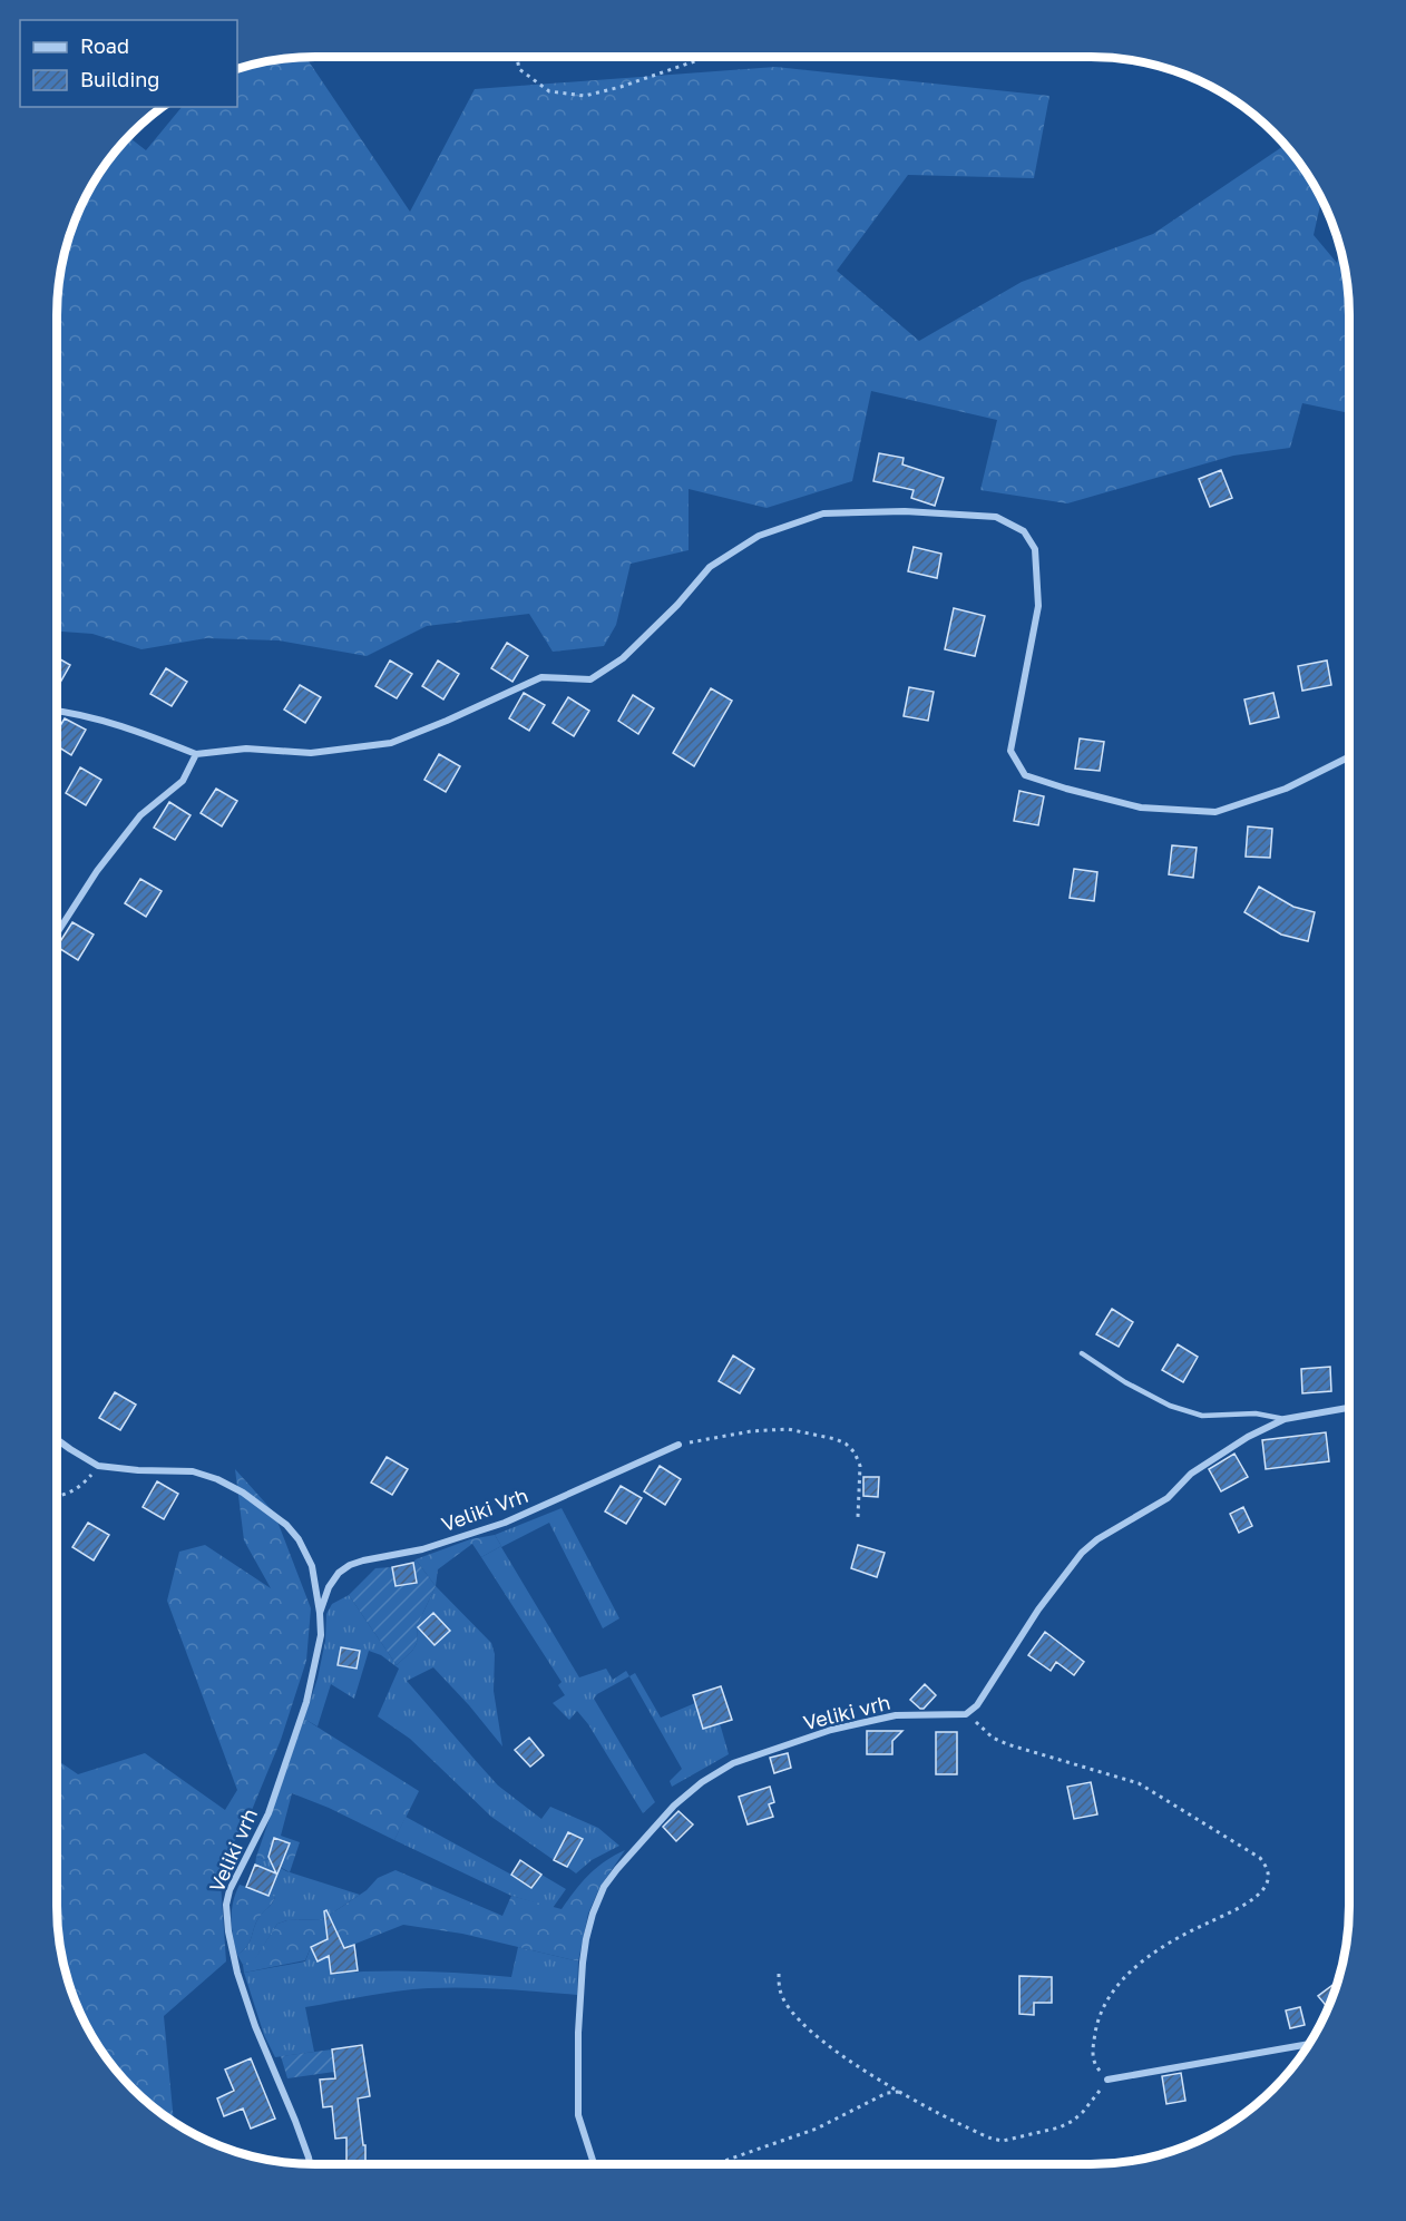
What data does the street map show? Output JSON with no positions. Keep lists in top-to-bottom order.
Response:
{
  "streets": {
    "street": ["Veliki Vrh", "Veliki vrh"]
  },
  "crossings": [
    ["Veliki Vrh", "Veliki vrh"]
  ],
  "legend": ["Road", "Building"]
}
